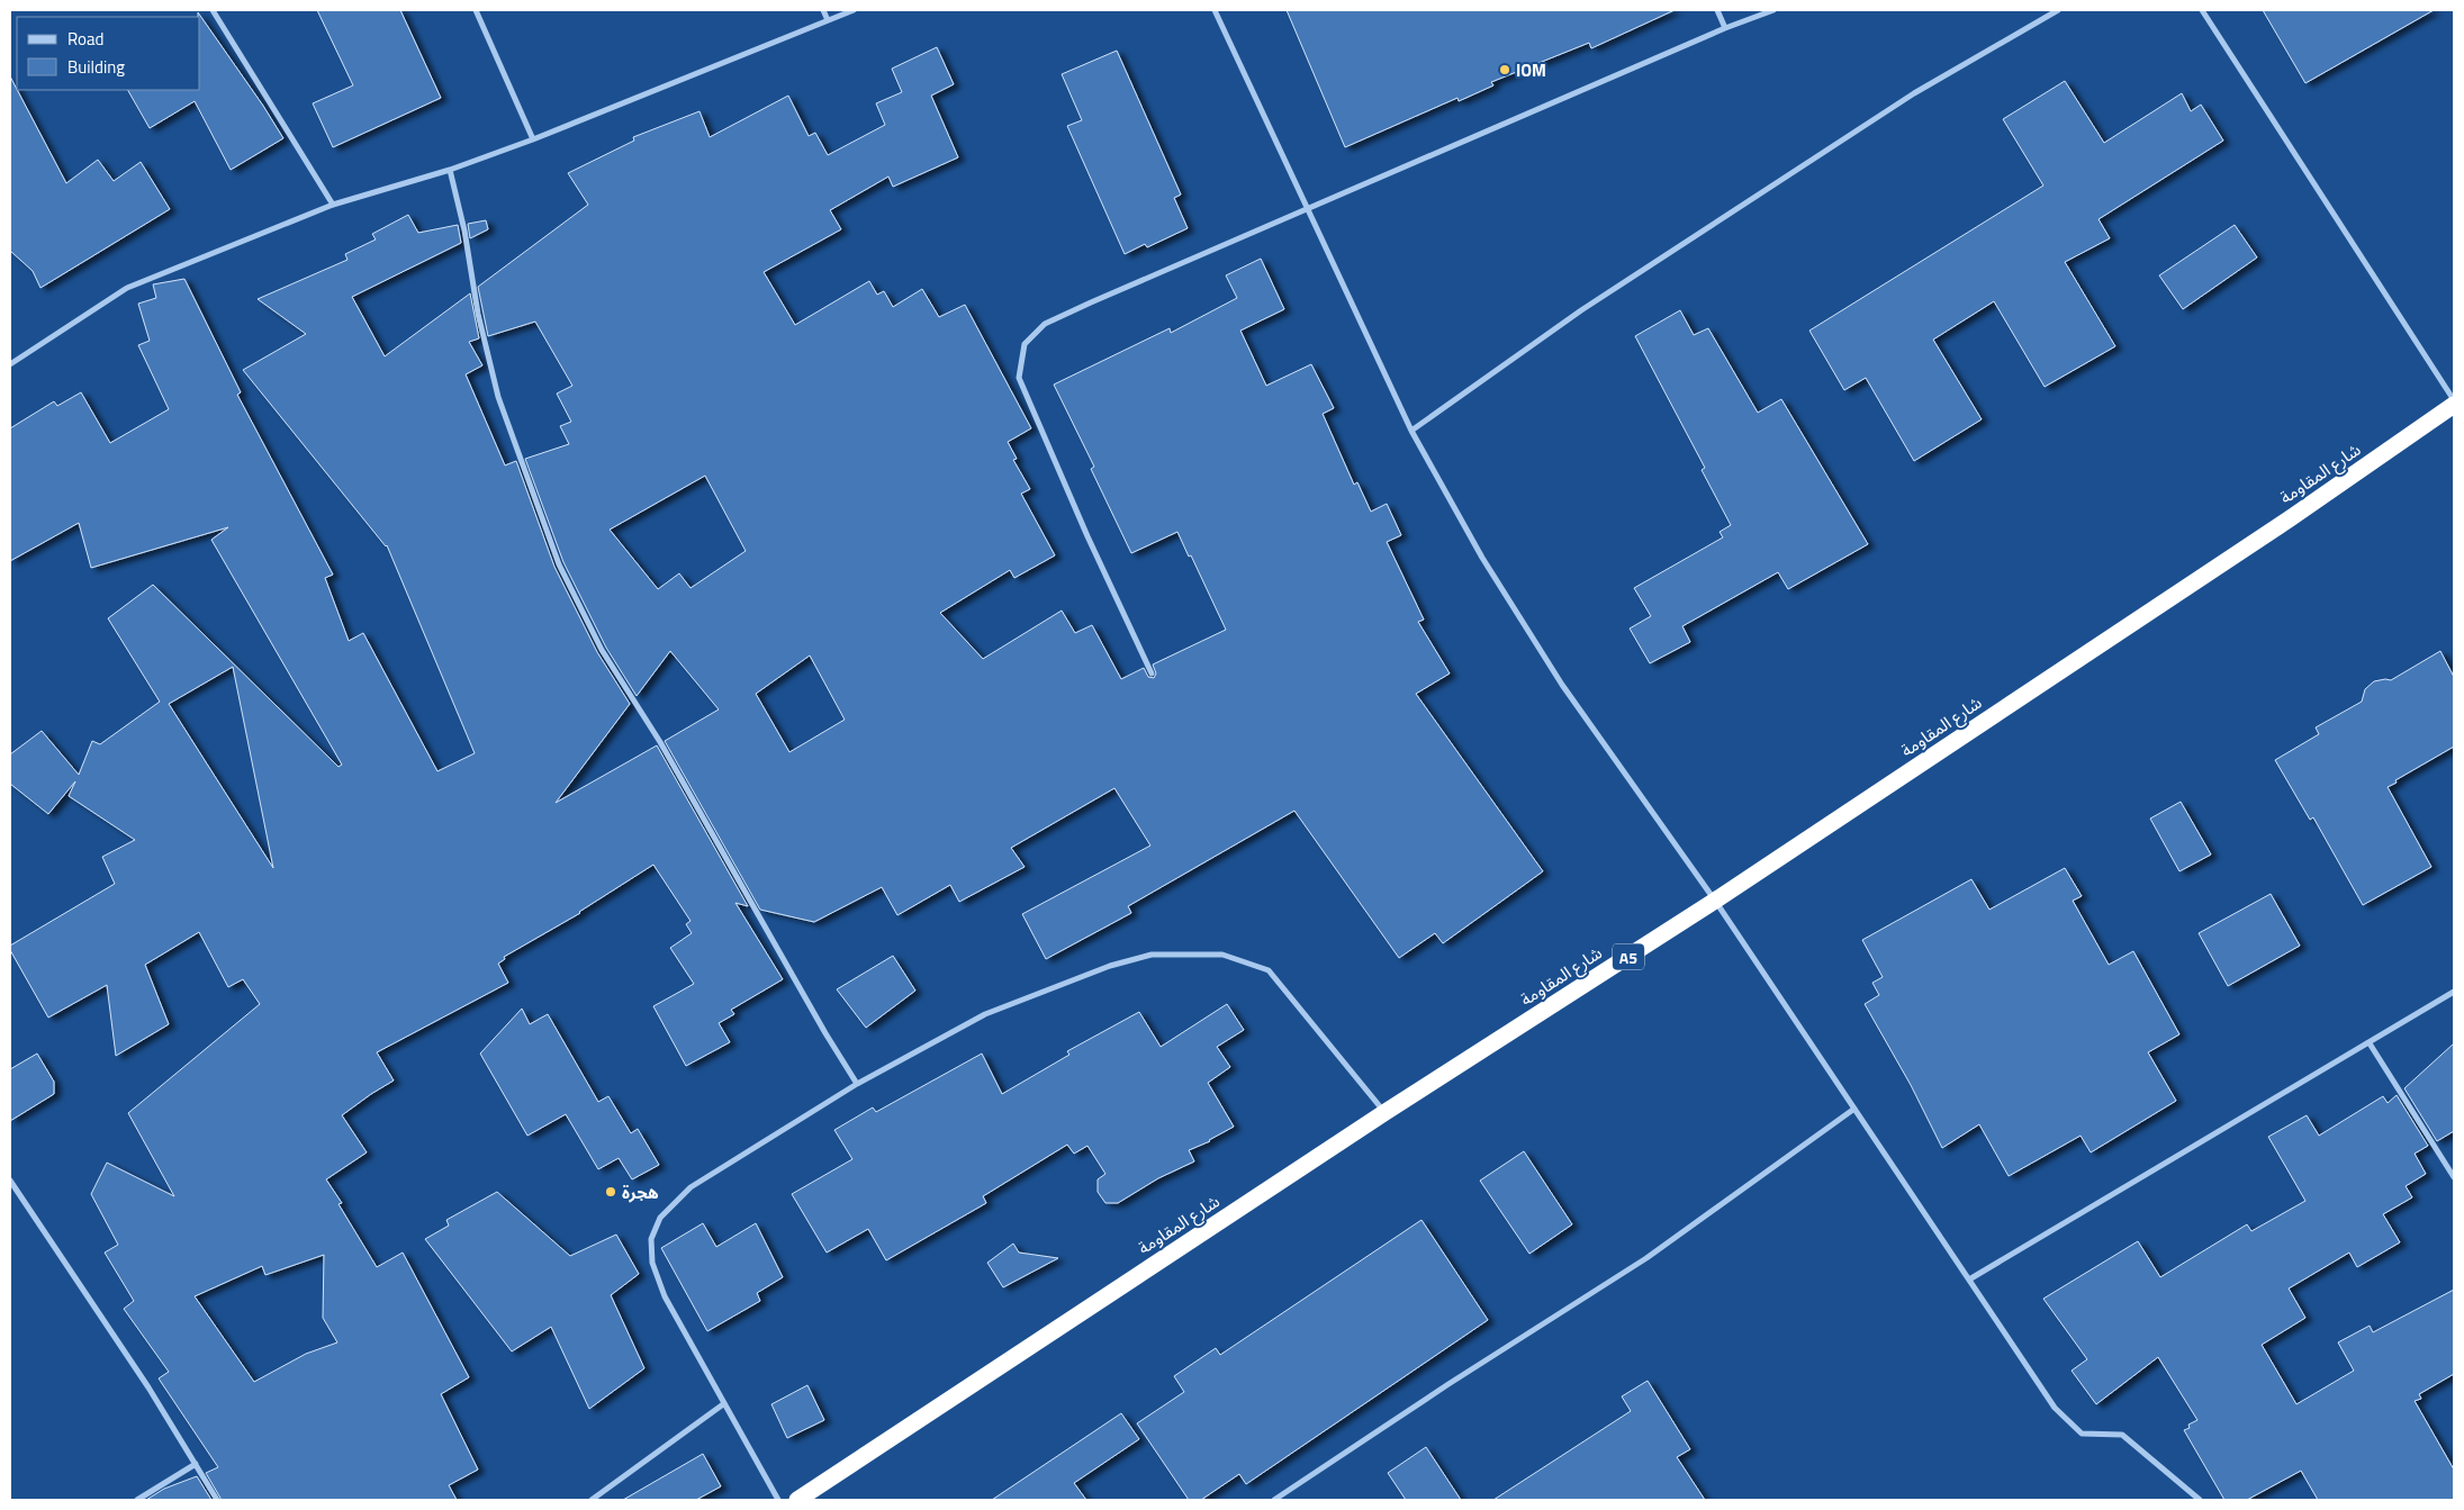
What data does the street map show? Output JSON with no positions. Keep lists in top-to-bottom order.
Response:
{
  "streets": {
    "highway": ["شارع المقاومة", "A5"]
  },
  "places": ["IOM", "هجرة"],
  "legend": ["Road", "Building"]
}
